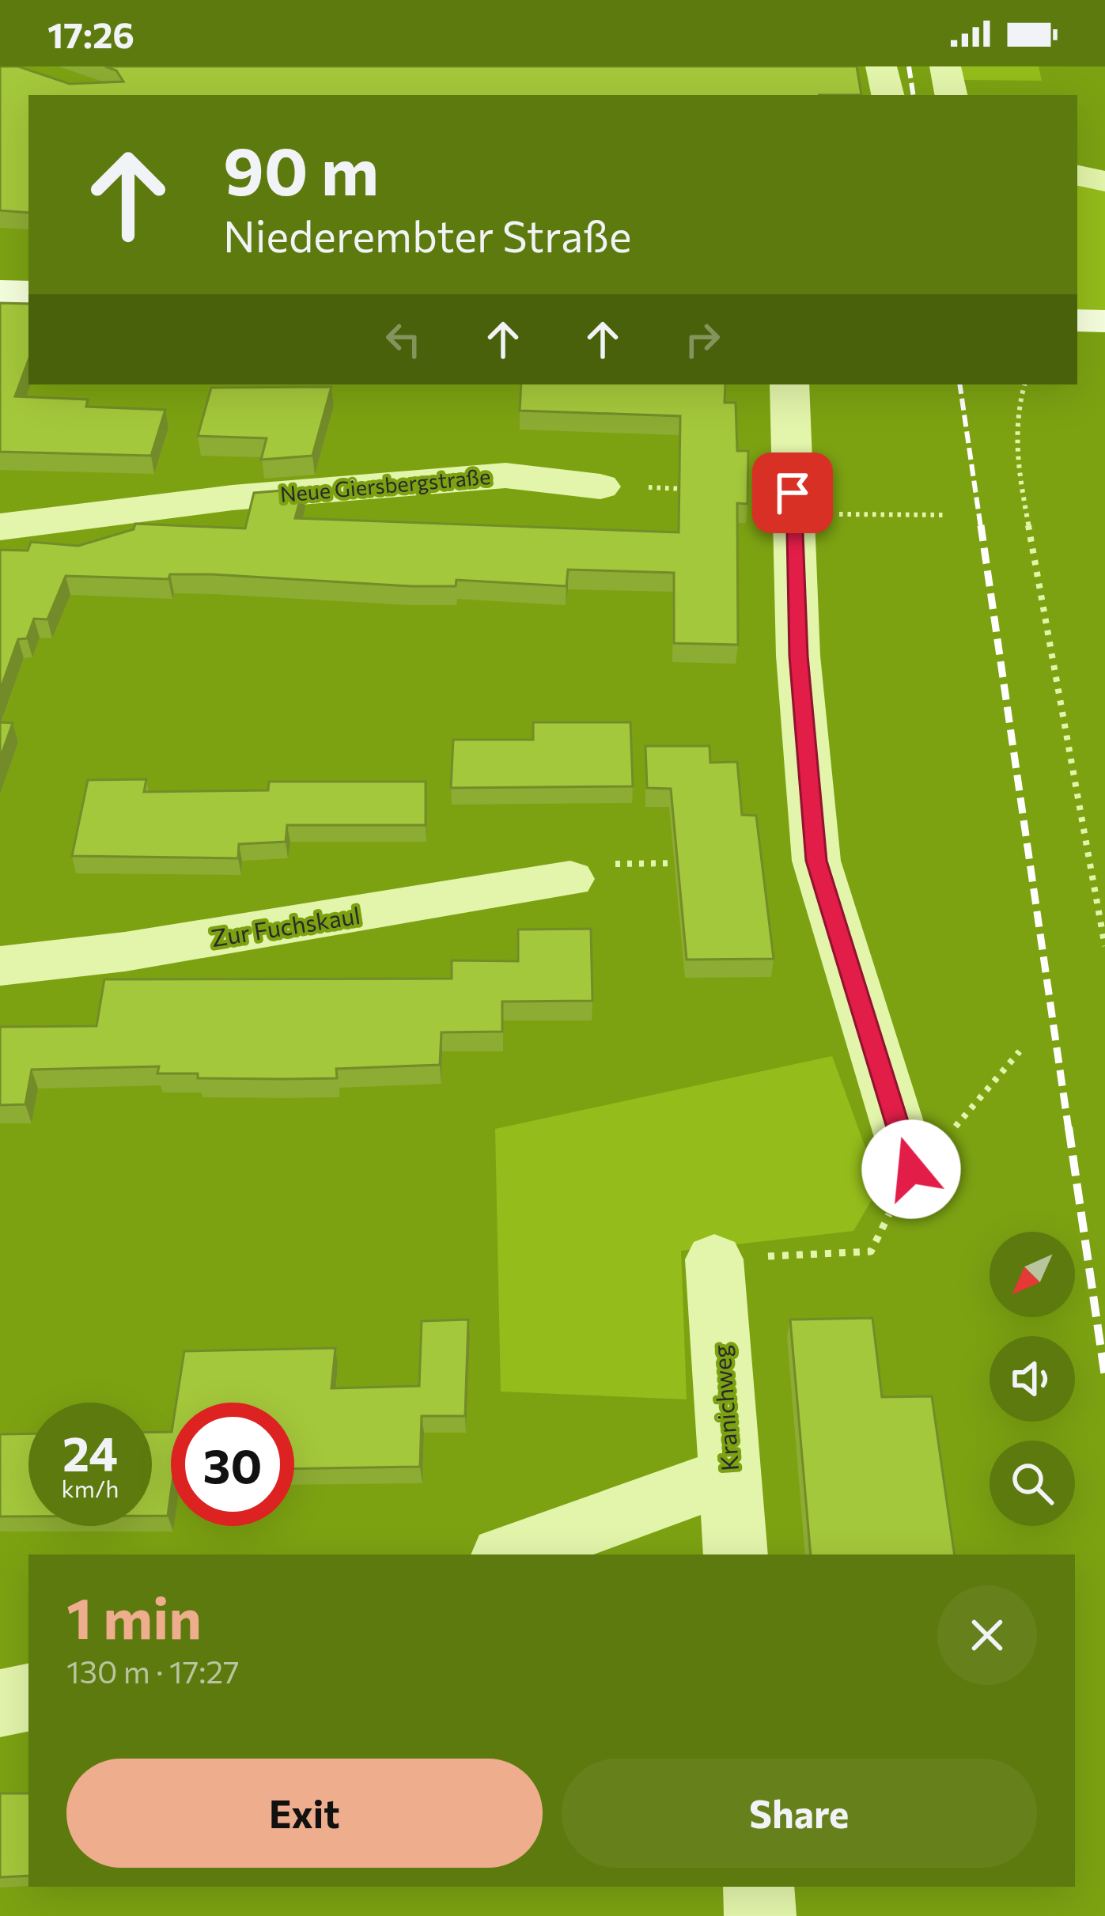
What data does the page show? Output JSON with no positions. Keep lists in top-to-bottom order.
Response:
{
  "streets": {
    "street": ["Neue Giersbergstraße", "Zur Fuchskaul", "Kranichweg"]
  },
  "north": "bottom left",
  "page": {
    "status": "17:26",
    "turn": ["90 m", "Niederembter Straße"],
    "speed": "24 km/h",
    "limit": "30",
    "heading": ["1 min", "130 m · 17:27"],
    "buttons": ["Exit", "Share"]
  }
}
